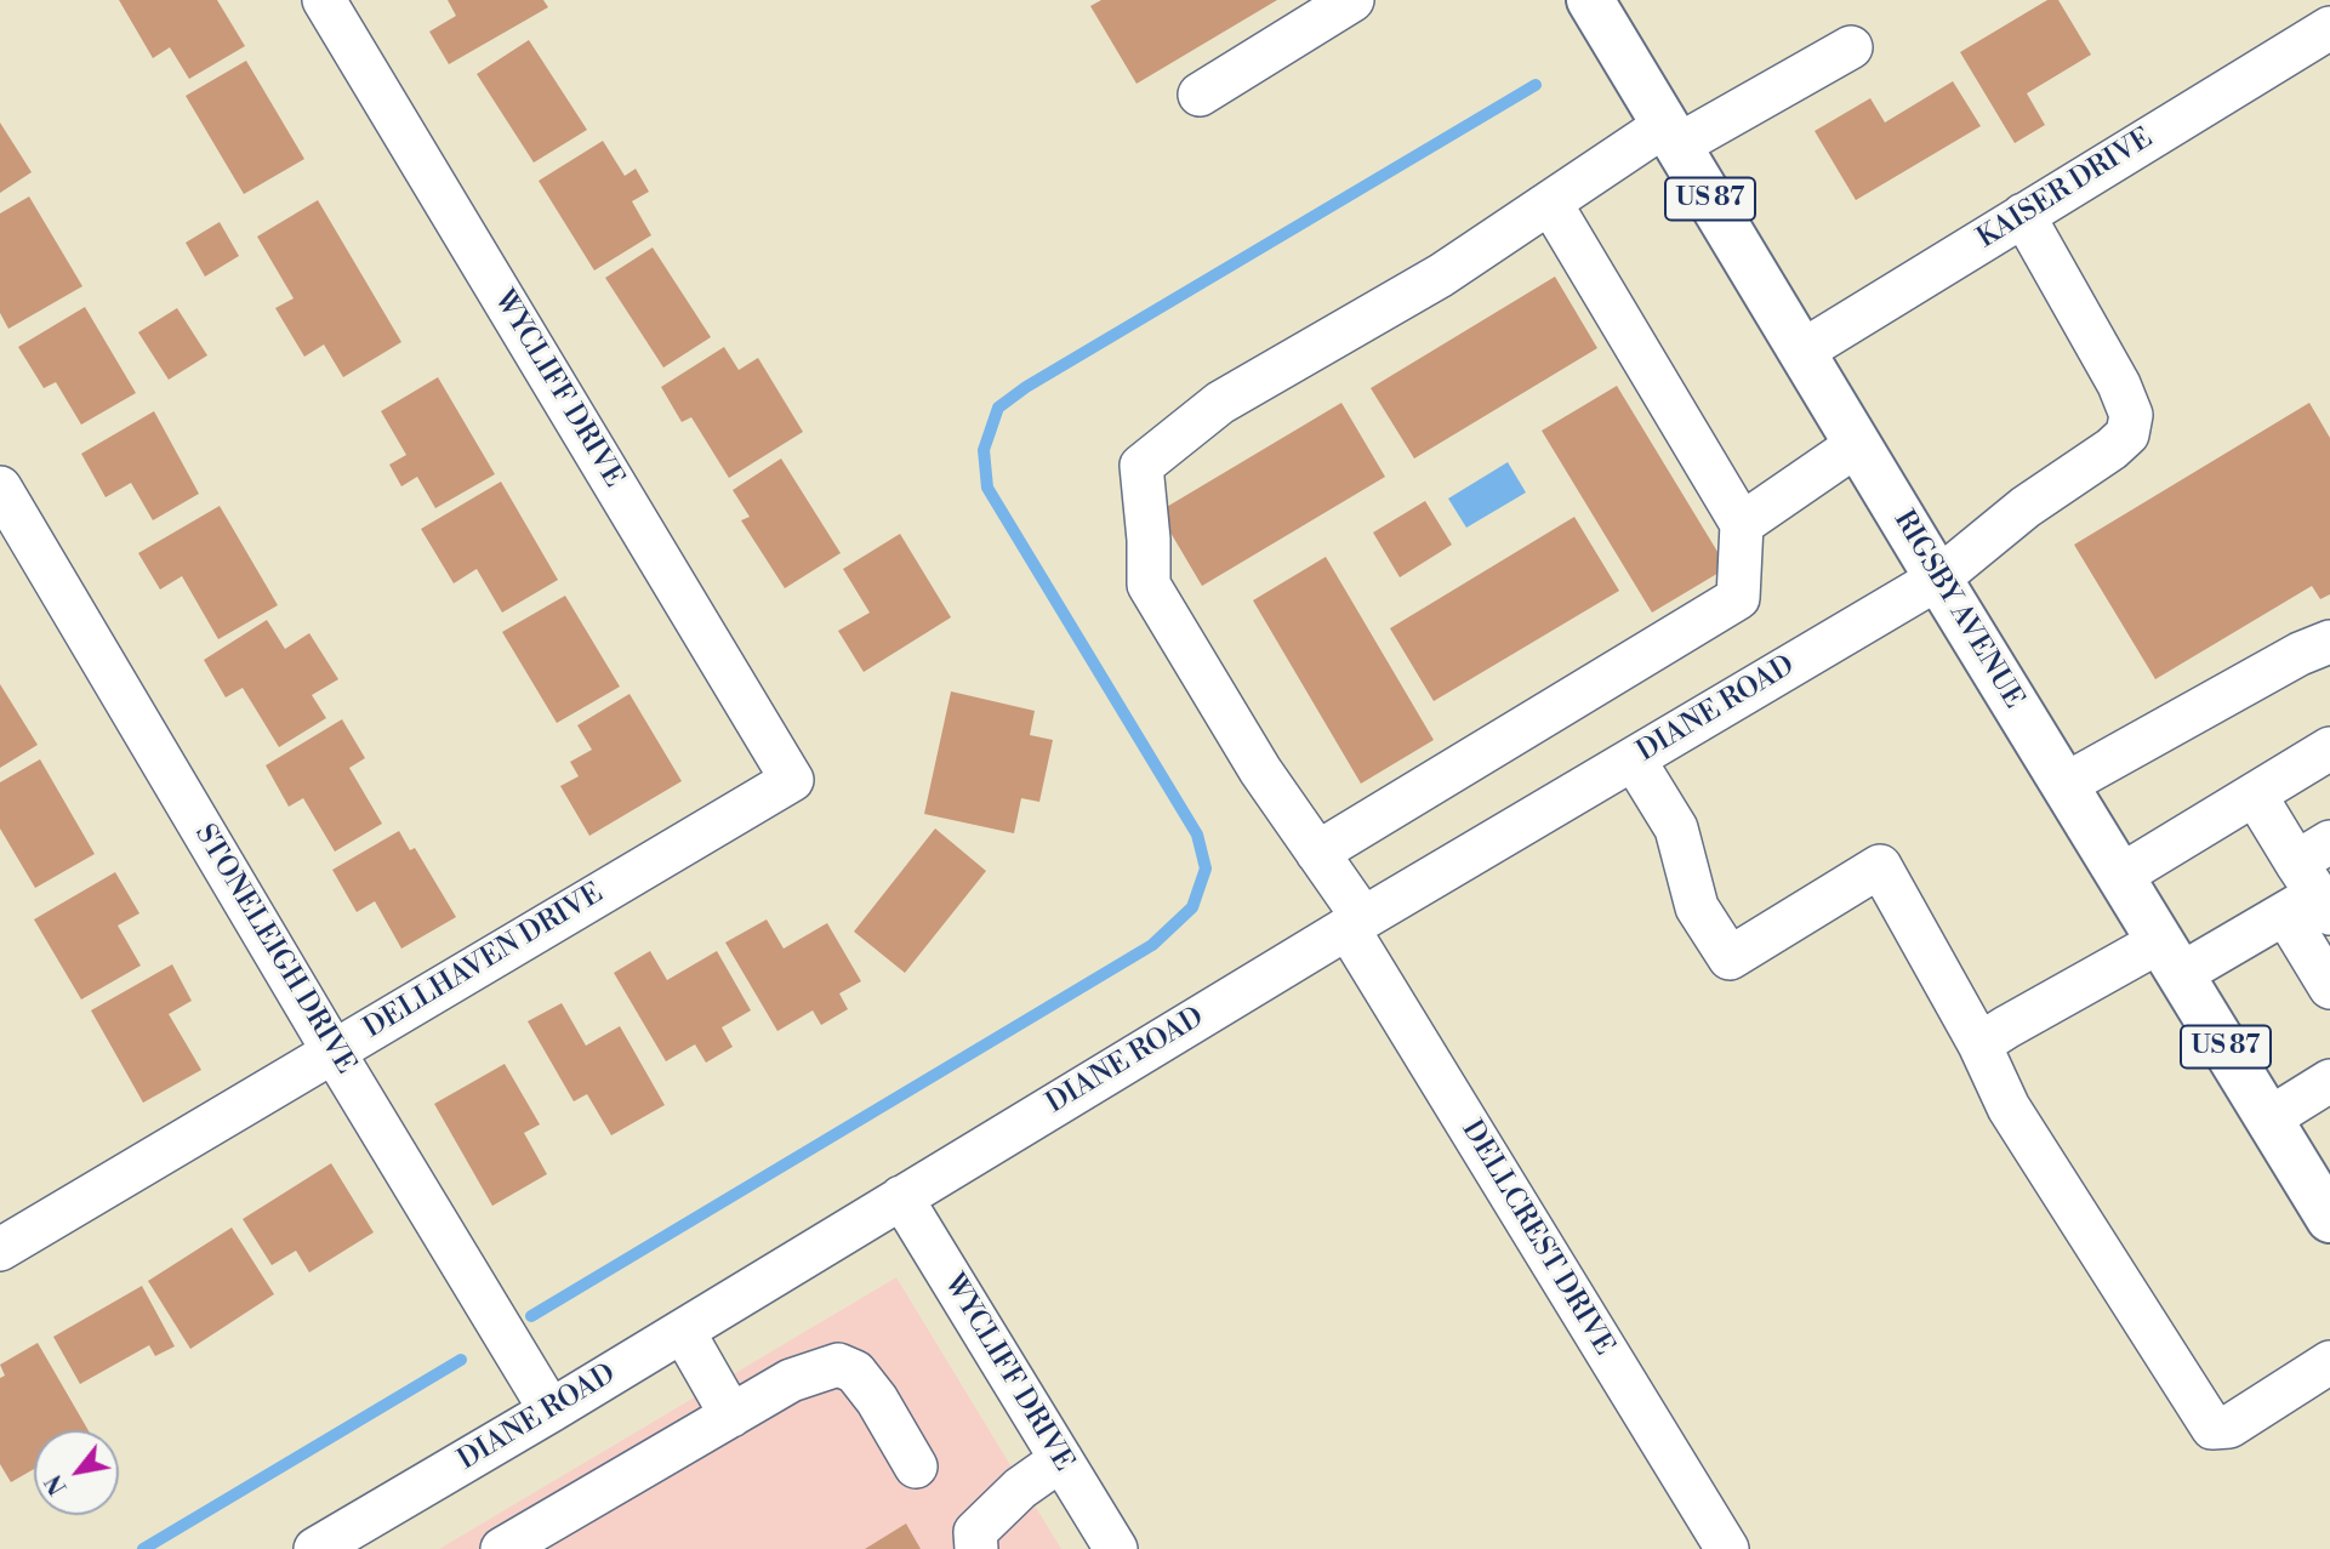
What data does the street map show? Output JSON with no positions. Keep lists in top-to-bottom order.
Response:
{
  "streets": {
    "main road": ["US 87", "RIGSBY AVENUE"],
    "street": [
      "KAISER DRIVE",
      "WYCLIFF DRIVE",
      "DIANE ROAD",
      "STONELEIGH DRIVE",
      "DELLHAVEN DRIVE",
      "DELLCREST DRIVE"
    ]
  },
  "crossings": [
    ["KAISER DRIVE", "RIGSBY AVENUE"],
    ["KAISER DRIVE", "DIANE ROAD"],
    ["WYCLIFF DRIVE", "DIANE ROAD"],
    ["WYCLIFF DRIVE", "DELLHAVEN DRIVE"],
    ["RIGSBY AVENUE", "DIANE ROAD"],
    ["DIANE ROAD", "STONELEIGH DRIVE"],
    ["DIANE ROAD", "DELLCREST DRIVE"],
    ["STONELEIGH DRIVE", "DELLHAVEN DRIVE"]
  ],
  "north": "bottom left"
}
